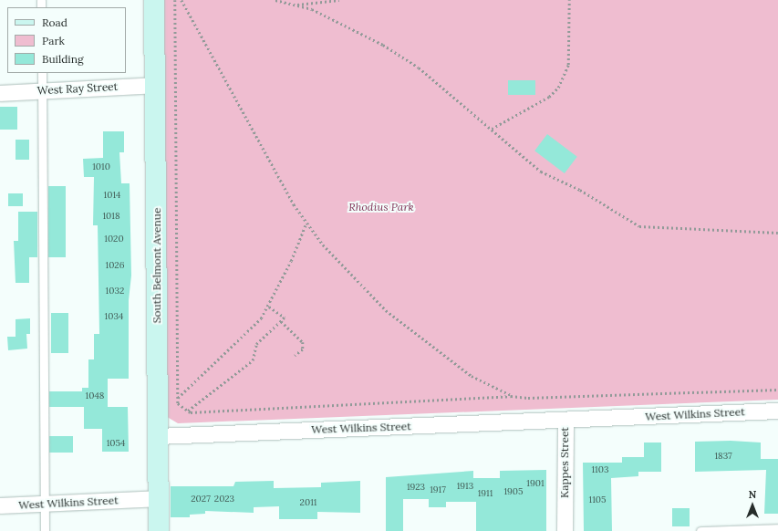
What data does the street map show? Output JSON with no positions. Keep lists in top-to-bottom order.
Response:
{
  "streets": {
    "main road": ["South Belmont Avenue"],
    "street": ["West Ray Street", "West Wilkins Street", "Kappes Street"]
  },
  "crossings": [
    ["West Ray Street", "South Belmont Avenue"],
    ["South Belmont Avenue", "West Wilkins Street"],
    ["West Wilkins Street", "Kappes Street"]
  ],
  "parks": ["Rhodius Park"],
  "house_numbers": [
    "1010",
    "1014",
    "1018",
    "1020",
    "1026",
    "1032",
    "1034",
    "1048",
    "1054",
    "1837",
    "1103",
    "1901",
    "1913",
    "1923",
    "1917",
    "1905",
    "1911",
    "2027",
    "2023",
    "1105",
    "2011"
  ],
  "legend": ["Road", "Park", "Building"],
  "north": "top"
}
